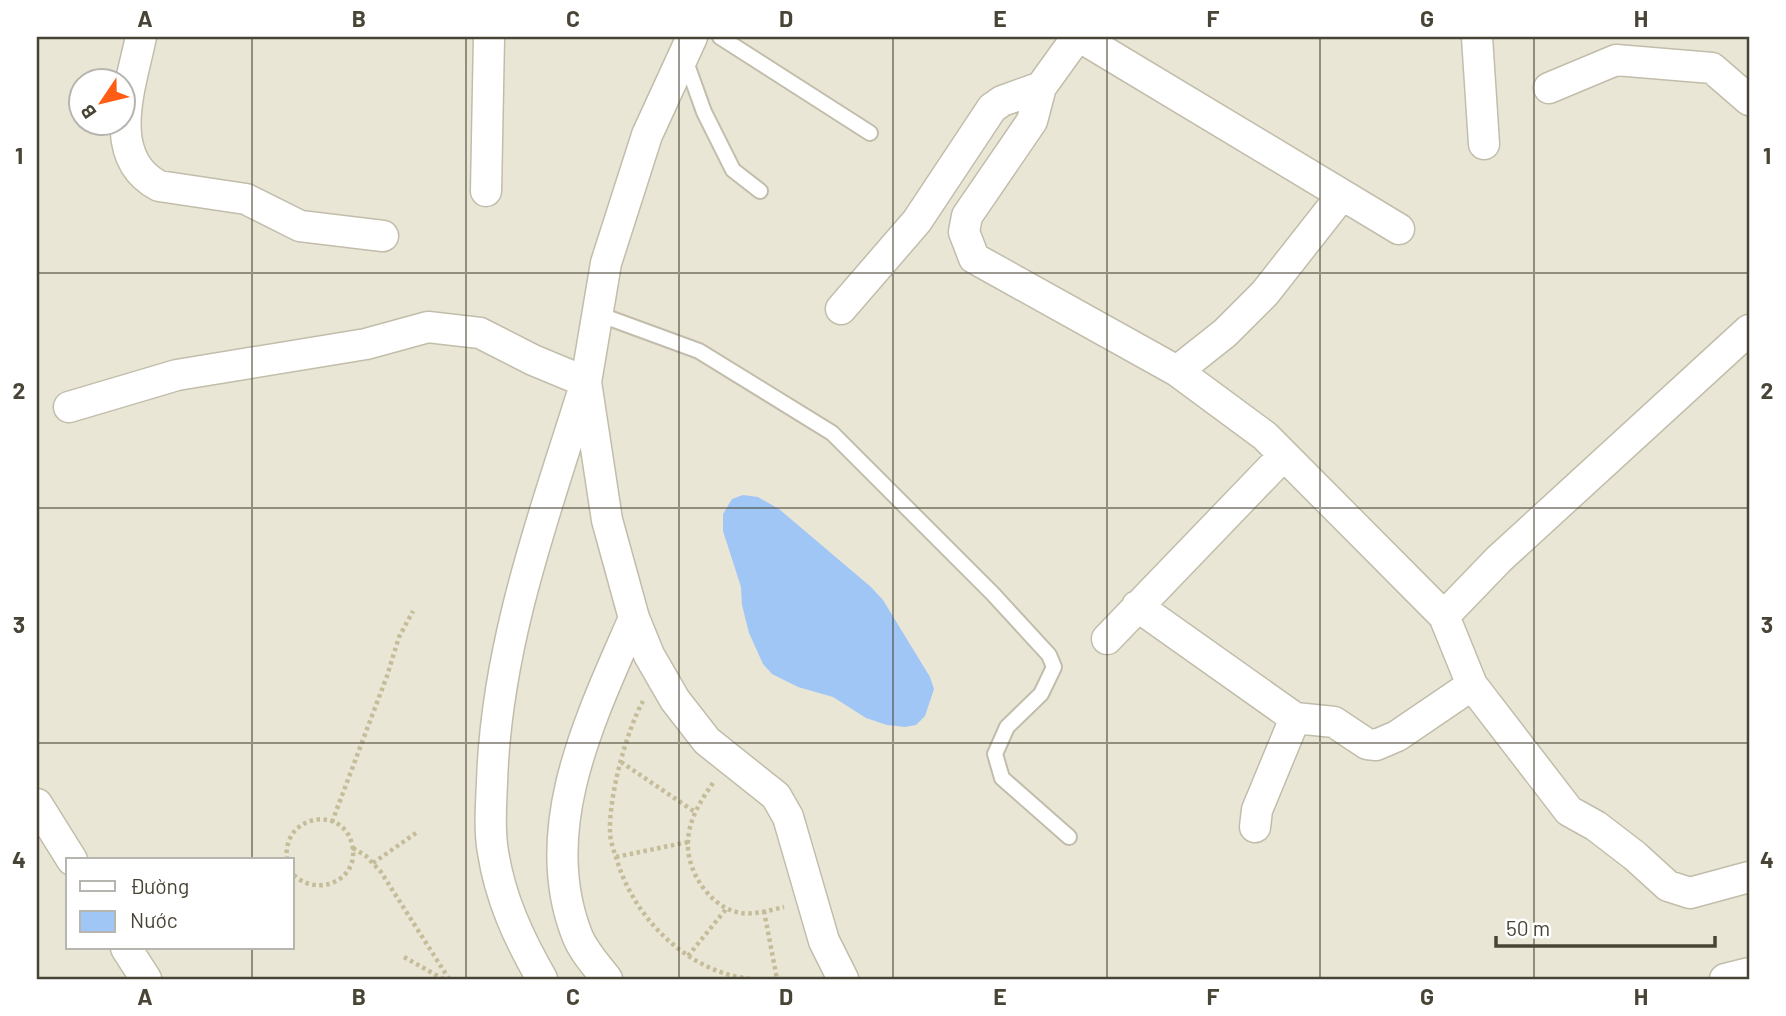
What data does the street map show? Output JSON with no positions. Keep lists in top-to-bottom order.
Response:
{
  "legend": ["Đường", "Nước"],
  "scale_bar": "50 m",
  "north": "bottom left",
  "grid": {
    "columns": [
      "A",
      "B",
      "C",
      "D",
      "E",
      "F",
      "G",
      "H"
    ],
    "rows": [
      "1",
      "2",
      "3",
      "4"
    ]
  }
}
